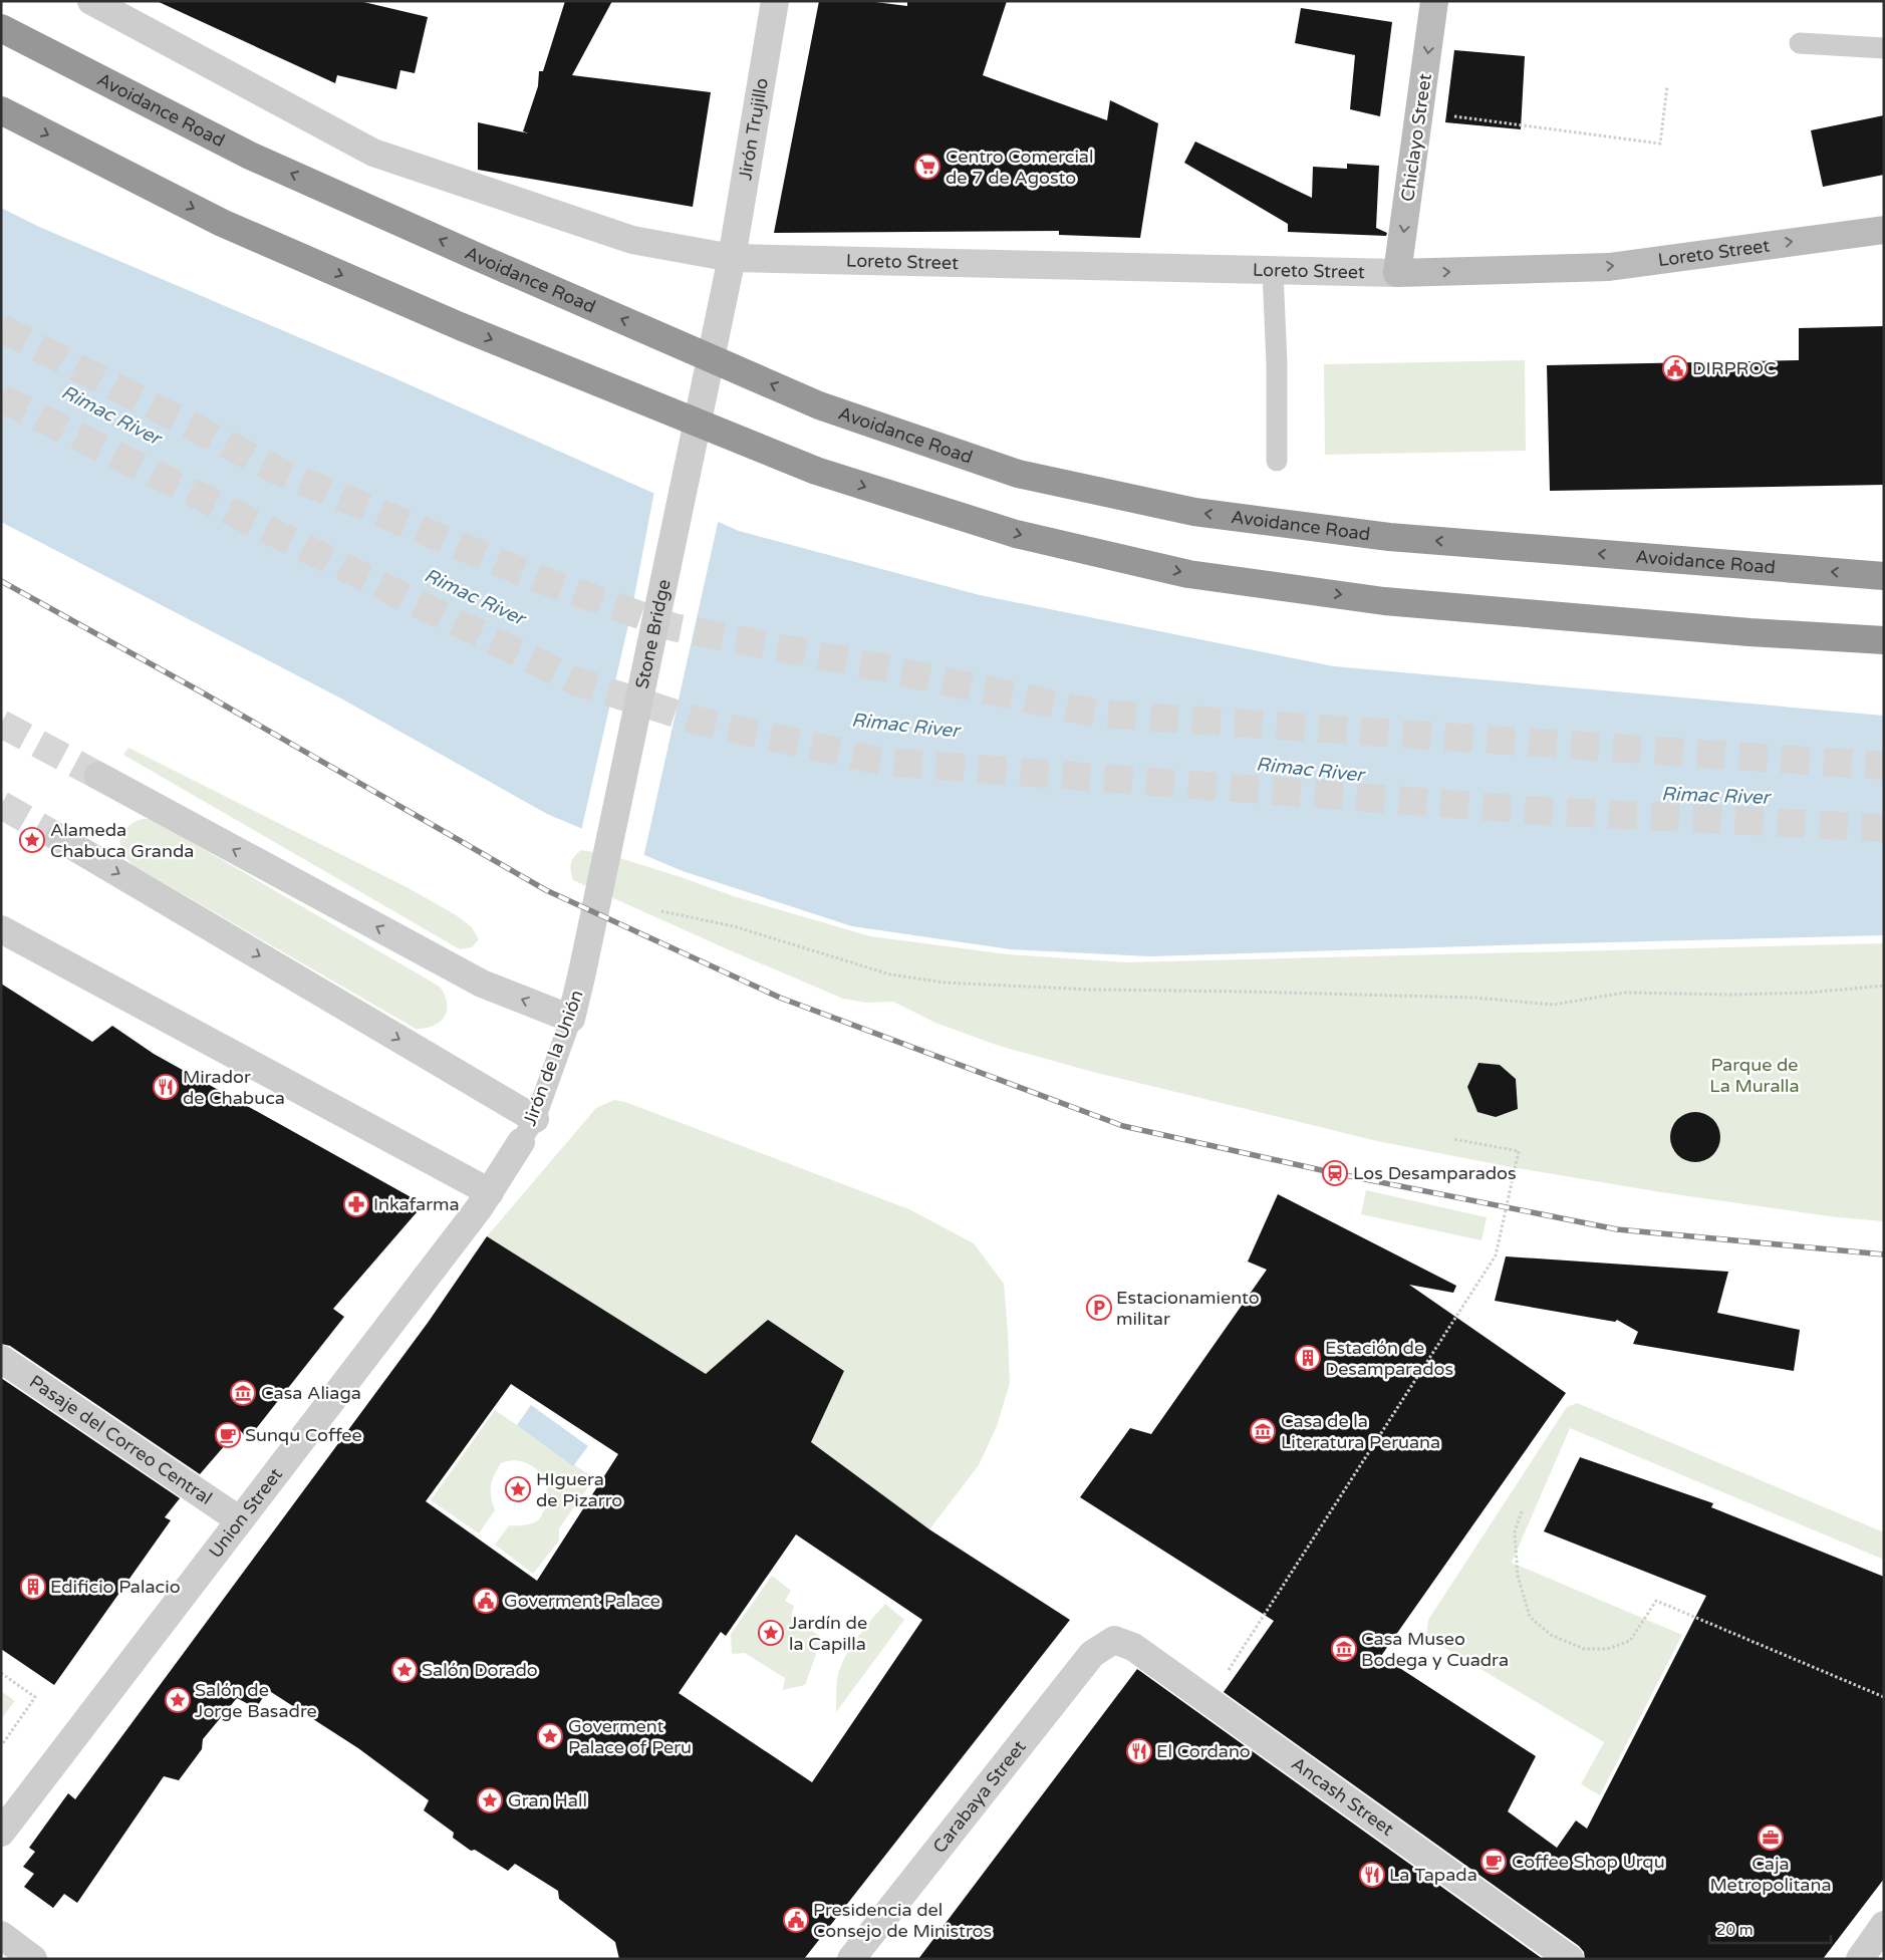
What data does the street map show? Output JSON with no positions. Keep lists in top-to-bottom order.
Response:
{
  "streets": {
    "highway": ["Avoidance Road"],
    "main road": ["Chiclayo Street", "Loreto Street"],
    "street": [
      "Jirón Trujillo",
      "Stone Bridge",
      "Jirón de la Unión",
      "Pasaje del Correo Central",
      "Union Street",
      "Carabaya Street",
      "Ancash Street"
    ]
  },
  "crossings": [
    ["Jirón Trujillo", "Loreto Street"],
    ["Jirón Trujillo", "Stone Bridge"],
    ["Chiclayo Street", "Loreto Street"],
    ["Stone Bridge", "Jirón de la Unión"],
    ["Jirón de la Unión", "Union Street"],
    ["Pasaje del Correo Central", "Union Street"],
    ["Carabaya Street", "Ancash Street"]
  ],
  "one_way": ["Chiclayo Street"],
  "water": ["Rimac River"],
  "parks": ["Parque de La Muralla"],
  "places": {
    "supermarket": ["Centro Comercial de 7 de Agosto"],
    "public building": ["DIRPROC", "Goverment Palace", "Presidencia del Consejo de Ministros"],
    "place": [
      "Alameda Chabuca Granda",
      "HIguera de Pizarro",
      "Jardín de la Capilla",
      "Salón Dorado",
      "Salón de Jorge Basadre",
      "Goverment Palace of Peru",
      "Gran Hall"
    ],
    "restaurant": ["Mirador de Chabuca", "El Cordano", "La Tapada"],
    "station": ["Los Desamparados"],
    "pharmacy": ["Inkafarma"],
    "parking": ["Estacionamiento militar"],
    "building": ["Estación de Desamparados", "Edificio Palacio"],
    "museum": ["Casa Aliaga", "Casa de la Literatura Peruana", "Casa Museo Bodega y Cuadra"],
    "cafe": ["Sunqu Coffee", "Coffee Shop Urqu"],
    "office": ["Caja Metropolitana"]
  },
  "scale_bar": "20 m"
}
